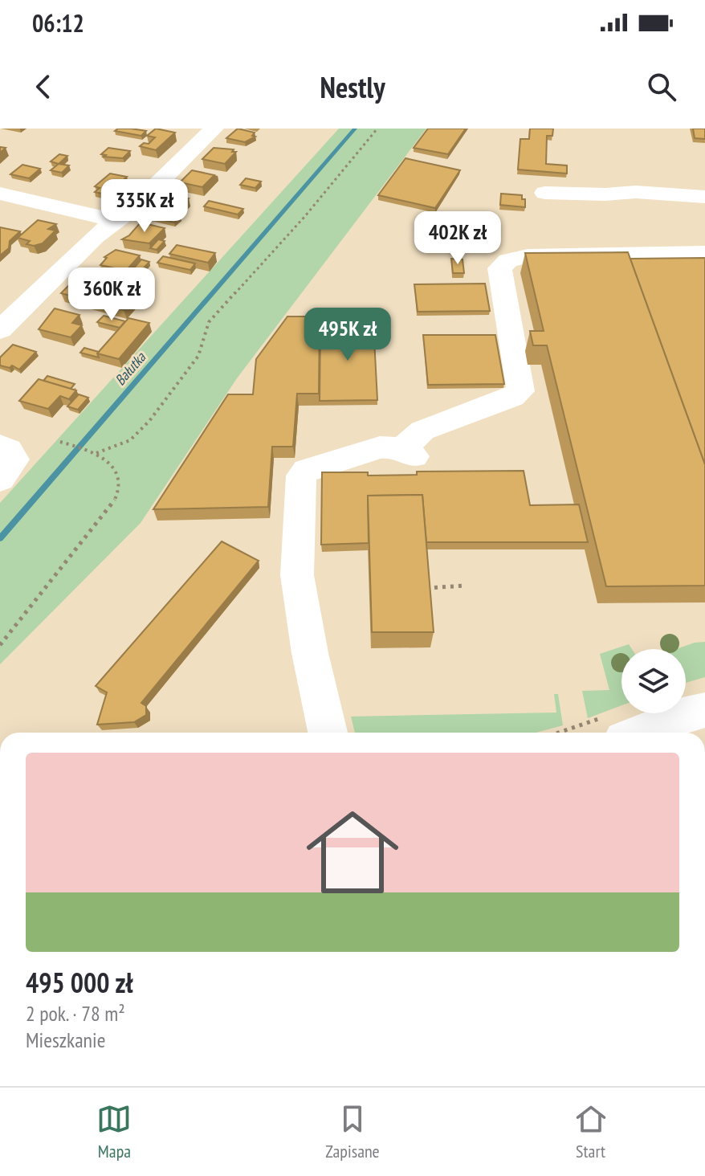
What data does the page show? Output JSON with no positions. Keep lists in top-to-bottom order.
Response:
{
  "water": ["Bałutka"],
  "page": {
    "status": "06:12",
    "header": "Nestly",
    "price": [
      "335K zł",
      "402K zł",
      "360K zł",
      "495K zł"
    ],
    "list": [
      {
        "name": "495 000 zł",
        "note": "2 pok. · 78 m² · Mieszkanie"
      }
    ],
    "tabs": ["Mapa", "Zapisane", "Start"]
  }
}
